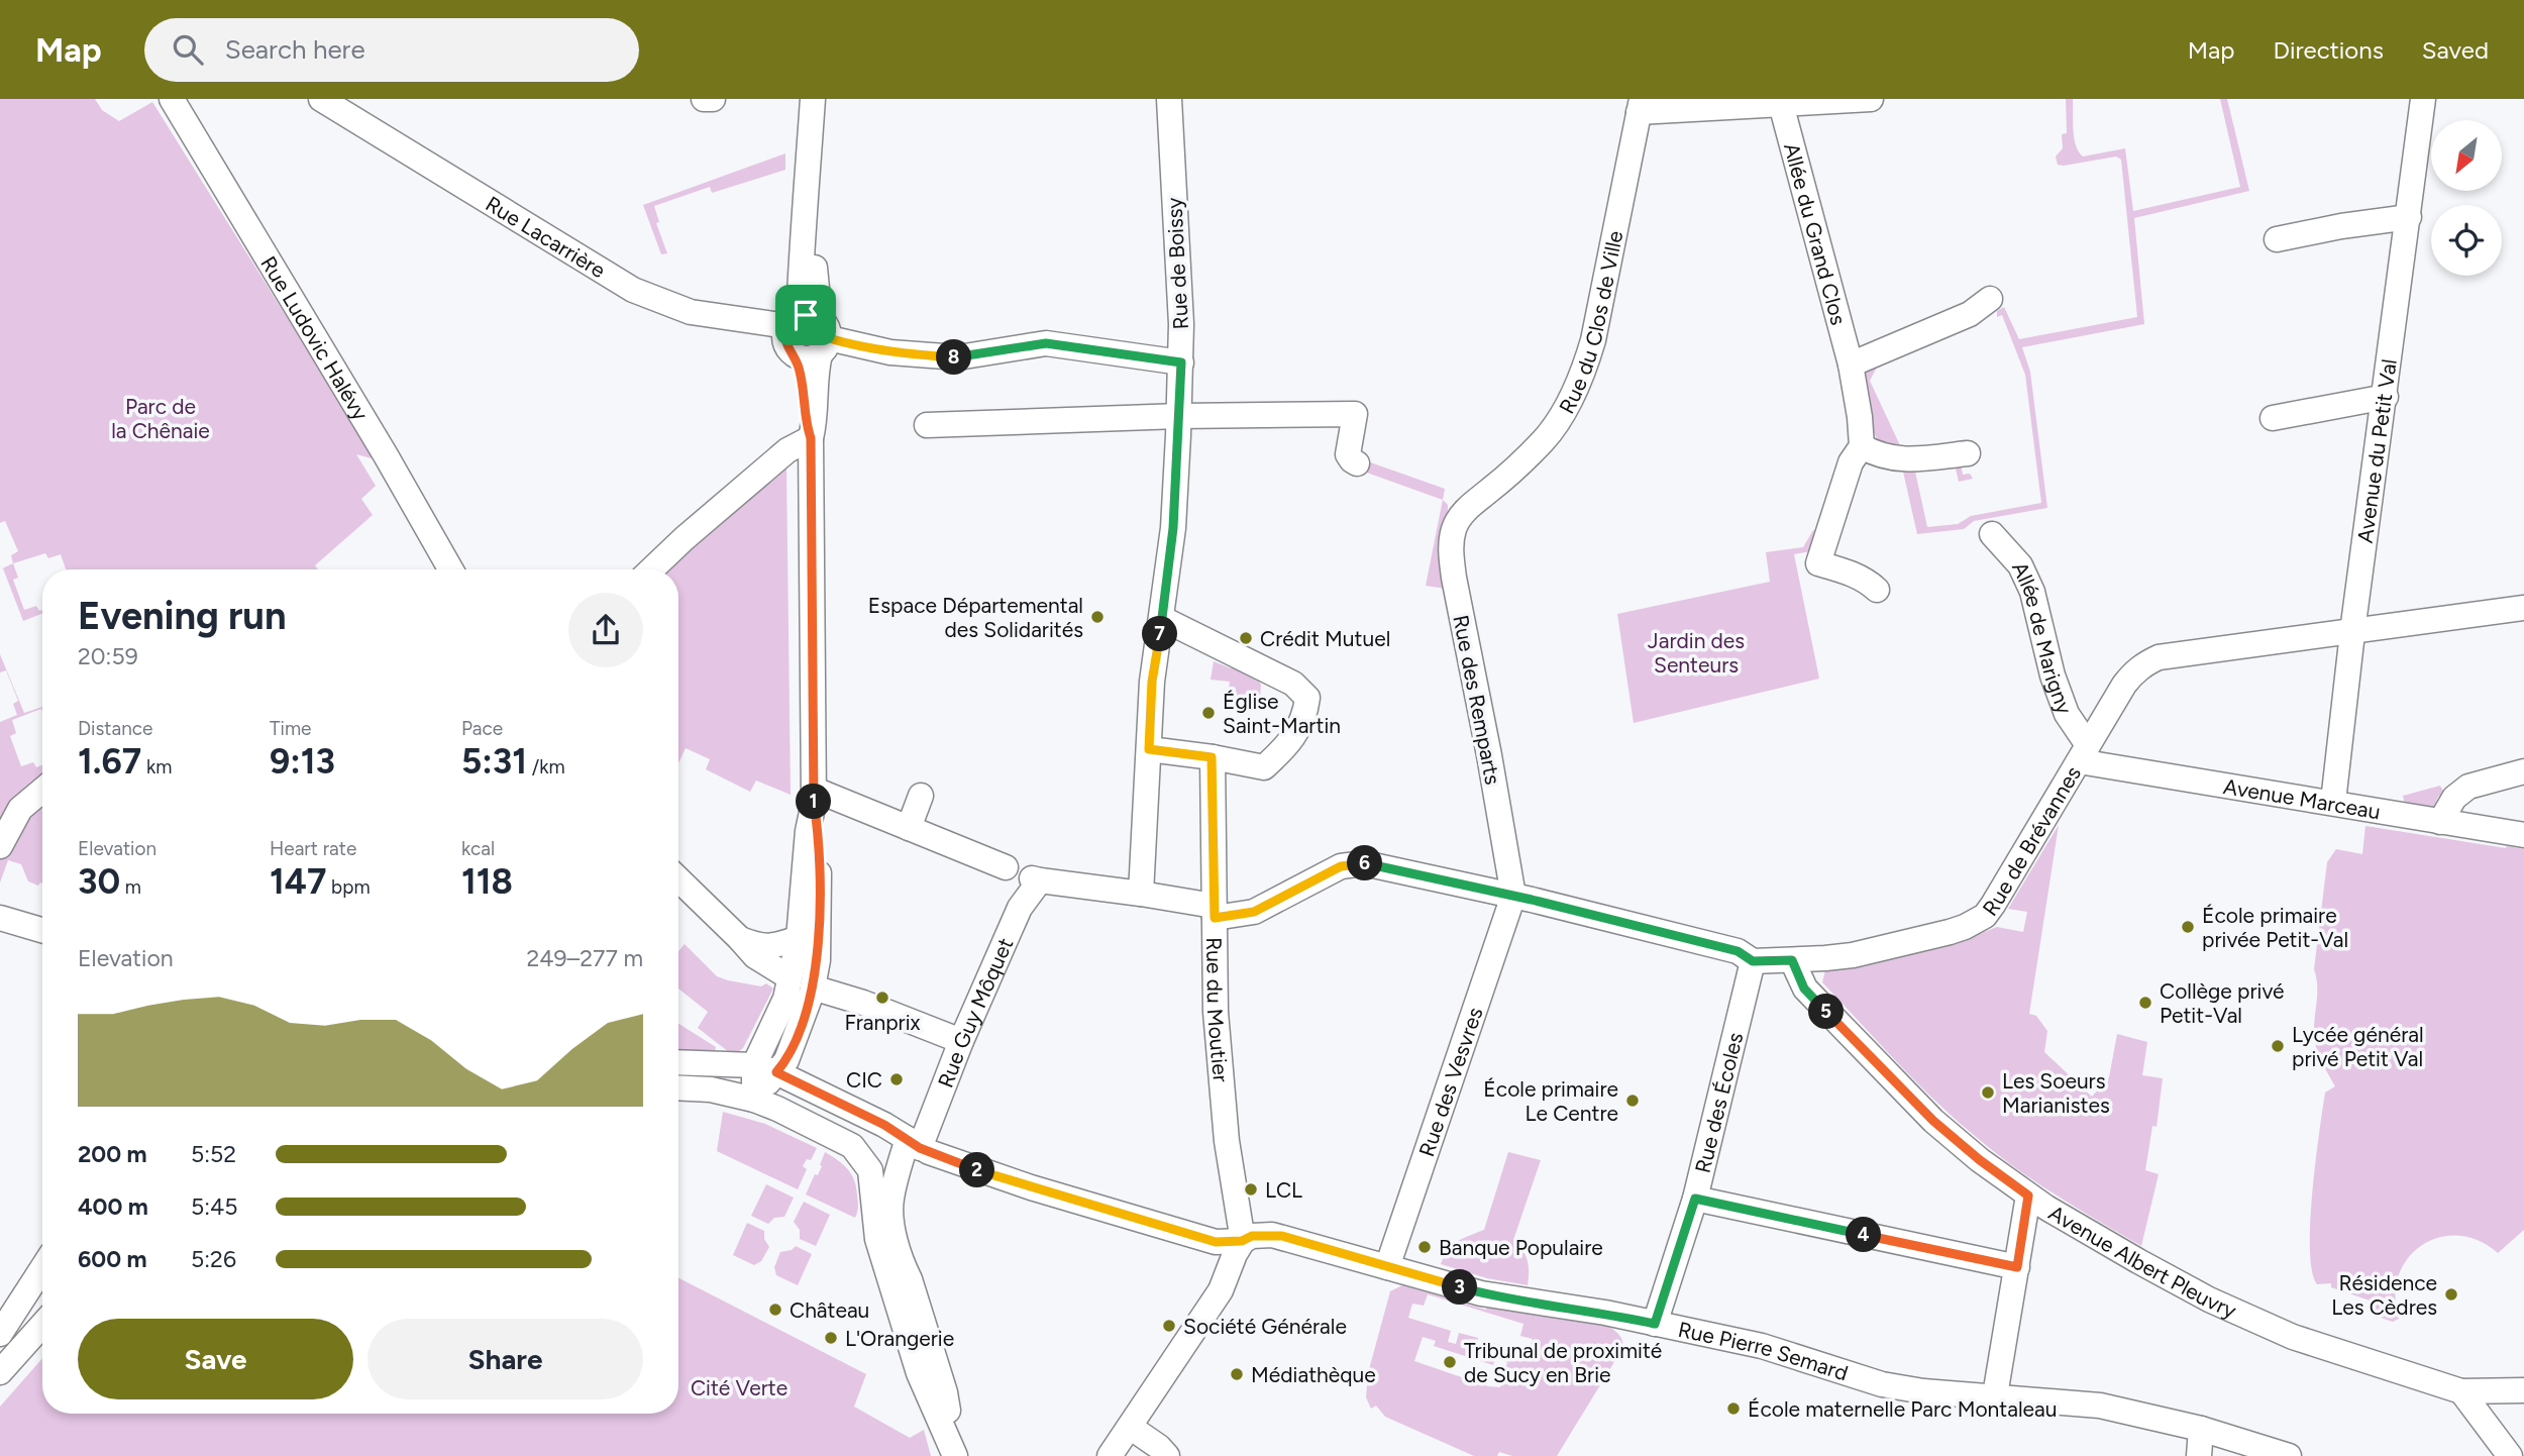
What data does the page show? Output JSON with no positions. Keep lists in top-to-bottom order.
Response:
{
  "streets": {
    "street": [
      "Allée du Grand Clos",
      "Rue Lacarrière",
      "Rue de Boissy",
      "Rue du Clos de Ville",
      "Rue Ludovic Halévy",
      "Avenue du Petit Val",
      "Allée de Marigny",
      "Rue des Remparts",
      "Avenue Marceau",
      "Rue de Brévannes",
      "Rue du Moutier",
      "Rue Guy Môquet",
      "Rue des Vesvres",
      "Rue des Écoles",
      "Avenue Albert Pleuvry",
      "Rue Pierre Semard"
    ]
  },
  "crossings": [
    ["Rue Lacarrière", "Rue de Boissy"],
    ["Rue de Boissy", "Rue de Brévannes"],
    ["Rue du Clos de Ville", "Rue des Remparts"],
    ["Avenue du Petit Val", "Avenue Marceau"],
    ["Avenue du Petit Val", "Rue de Brévannes"],
    ["Allée de Marigny", "Avenue Marceau"],
    ["Allée de Marigny", "Rue de Brévannes"],
    ["Rue des Remparts", "Rue de Brévannes"],
    ["Rue des Remparts", "Rue des Vesvres"],
    ["Avenue Marceau", "Rue de Brévannes"],
    ["Rue de Brévannes", "Rue du Moutier"],
    ["Rue de Brévannes", "Rue Guy Môquet"],
    ["Rue de Brévannes", "Rue des Vesvres"],
    ["Rue de Brévannes", "Rue des Écoles"],
    ["Rue de Brévannes", "Avenue Albert Pleuvry"],
    ["Rue du Moutier", "Rue Pierre Semard"],
    ["Rue Guy Môquet", "Rue Pierre Semard"],
    ["Rue des Vesvres", "Rue Pierre Semard"],
    ["Rue des Écoles", "Rue Pierre Semard"]
  ],
  "parks": ["Parc de la Chênaie", "Jardin des Senteurs", "Cité Verte"],
  "places": [
    "Espace Départemental des Solidarités",
    "Crédit Mutuel",
    "Église Saint-Martin",
    "École primaire privée Petit-Val",
    "Franprix",
    "Collège privé Petit-Val",
    "Lycée général privé Petit Val",
    "CIC",
    "Les Soeurs Marianistes",
    "École primaire Le Centre",
    "LCL",
    "Banque Populaire",
    "Résidence Les Cèdres",
    "Château",
    "Société Générale",
    "L'Orangerie",
    "Tribunal de proximité de Sucy en Brie",
    "Médiathèque",
    "École maternelle Parc Montaleau"
  ],
  "north": "bottom left",
  "page": {
    "header": "Map",
    "search": "Search here",
    "nav": ["Map", "Directions", "Saved"],
    "pins": [
      "8",
      "7",
      "1",
      "6",
      "5",
      "2",
      "4",
      "3"
    ],
    "heading": ["Evening run", "20:59"],
    "stats": [
      ["Distance", "1.67 km"],
      ["Time", "9:13"],
      ["Pace", "5:31 /km"],
      ["Elevation", "30 m"],
      ["Heart rate", "147 bpm"],
      ["kcal", "118"]
    ],
    "chart": ["Elevation", "249–277 m"],
    "list": [
      {
        "name": "200 m",
        "note": "5:52"
      },
      {
        "name": "400 m",
        "note": "5:45"
      },
      {
        "name": "600 m",
        "note": "5:26"
      }
    ],
    "buttons": ["Save", "Share"]
  }
}
